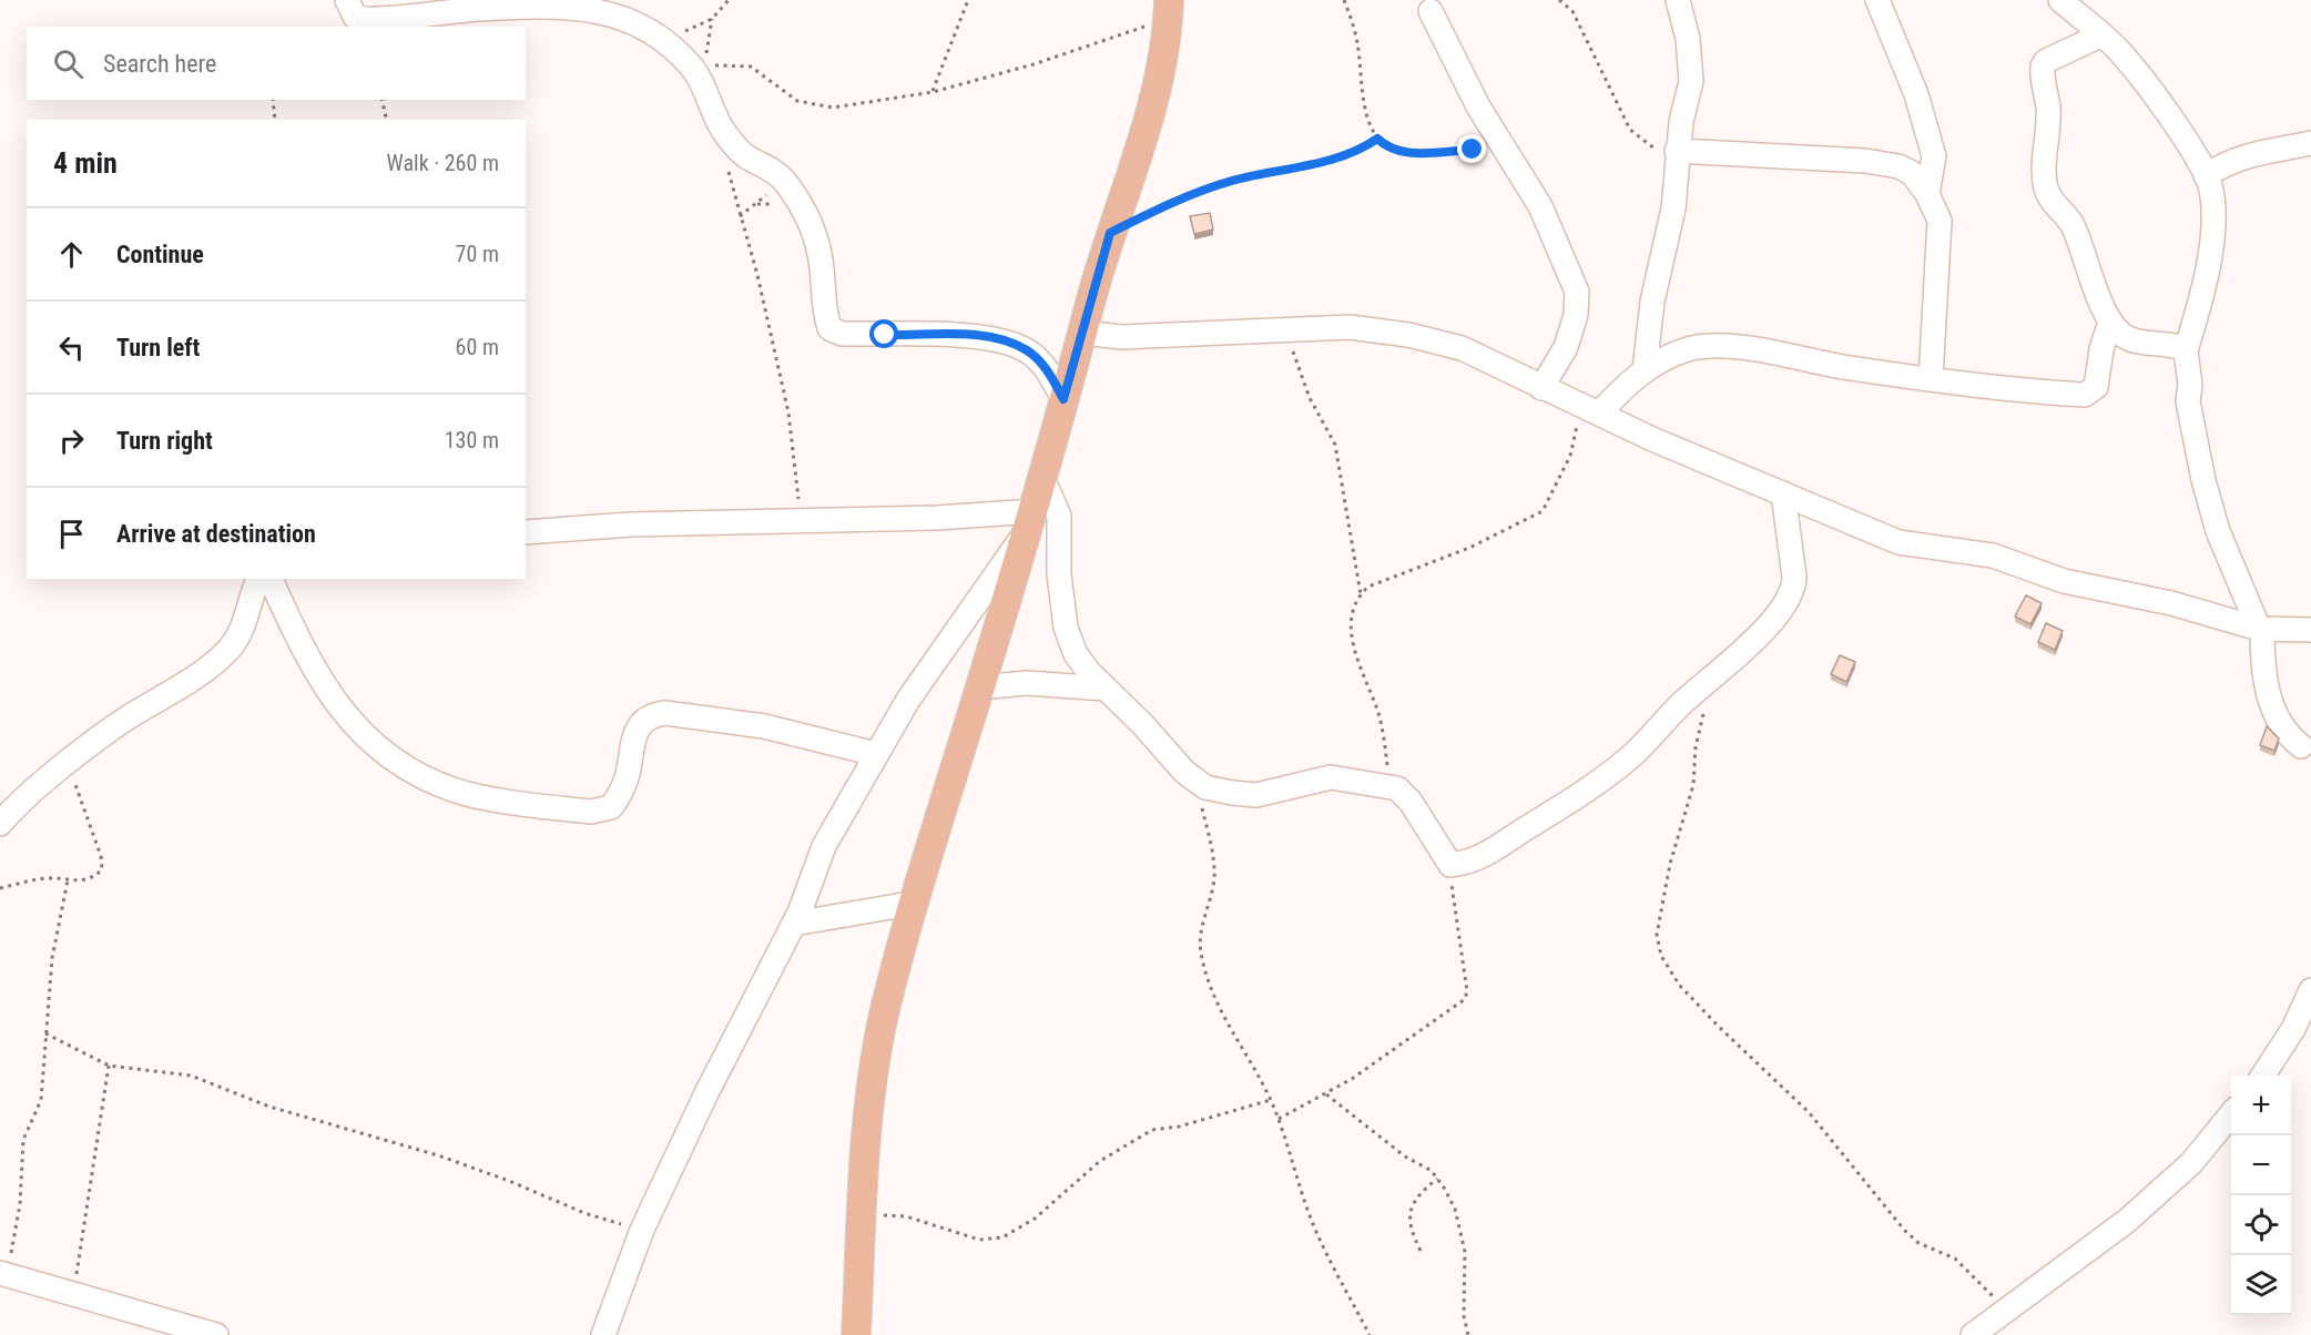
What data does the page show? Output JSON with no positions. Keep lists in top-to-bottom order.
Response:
{
  "page": {
    "search": "Search here",
    "heading": ["4 min", "Walk · 260 m"],
    "list": [
      ["Continue", "70 m"],
      ["Turn left", "60 m"],
      ["Turn right", "130 m"],
      "Arrive at destination"
    ],
    "map_buttons": ["+", "−"]
  }
}
